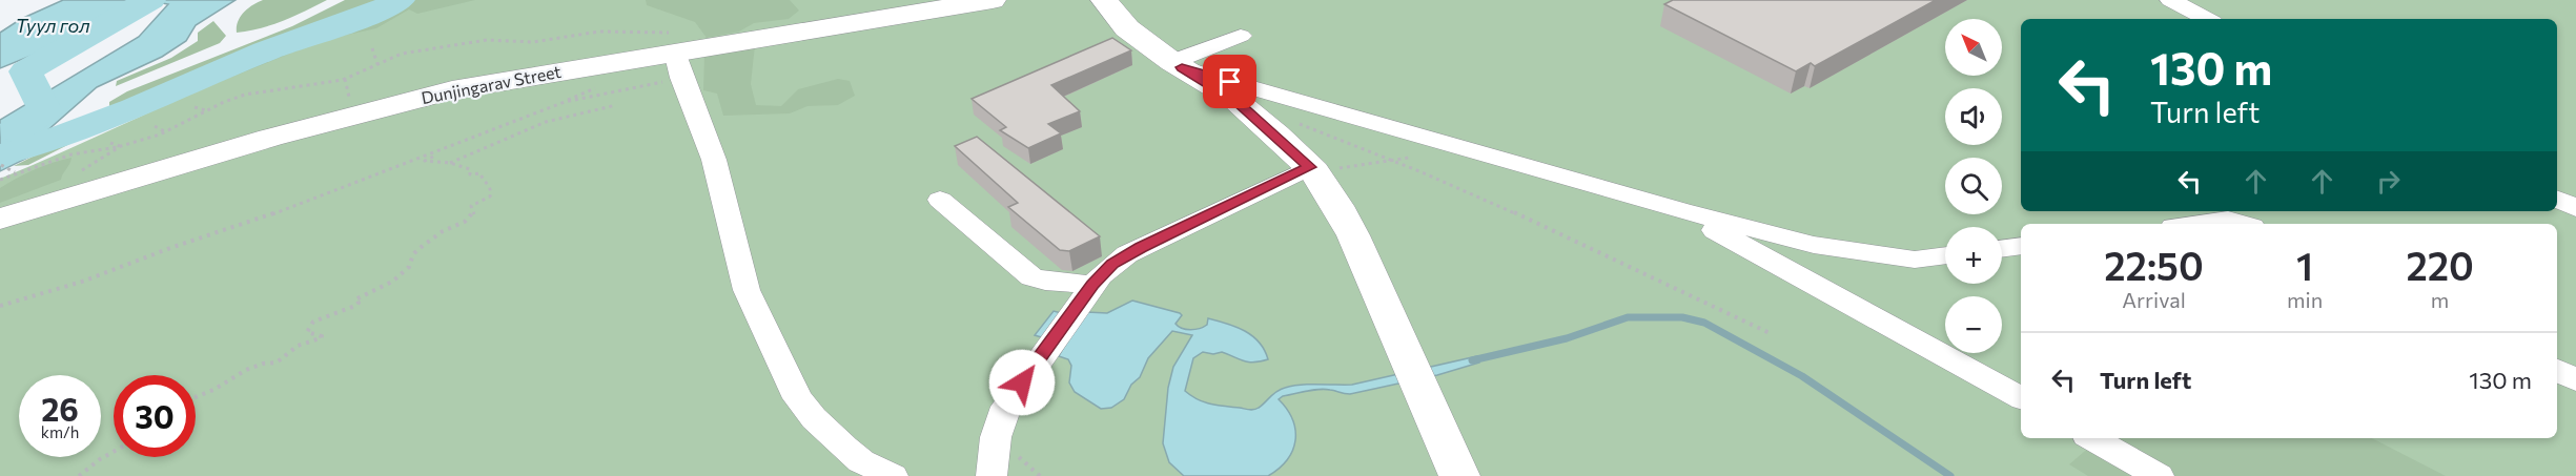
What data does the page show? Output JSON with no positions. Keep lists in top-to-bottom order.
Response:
{
  "streets": {
    "main road": ["Dunjingarav Street"]
  },
  "water": ["Туул гол"],
  "north": "top left",
  "page": {
    "map_buttons": ["+", "−"],
    "turn": ["130 m", "Turn left"],
    "eta": [
      "22:50",
      "Arrival",
      "1",
      "min",
      "220",
      "m"
    ],
    "list": [
      {
        "name": "Turn left",
        "value": "130 m"
      }
    ],
    "speed": "26 km/h",
    "limit": "30"
  }
}
